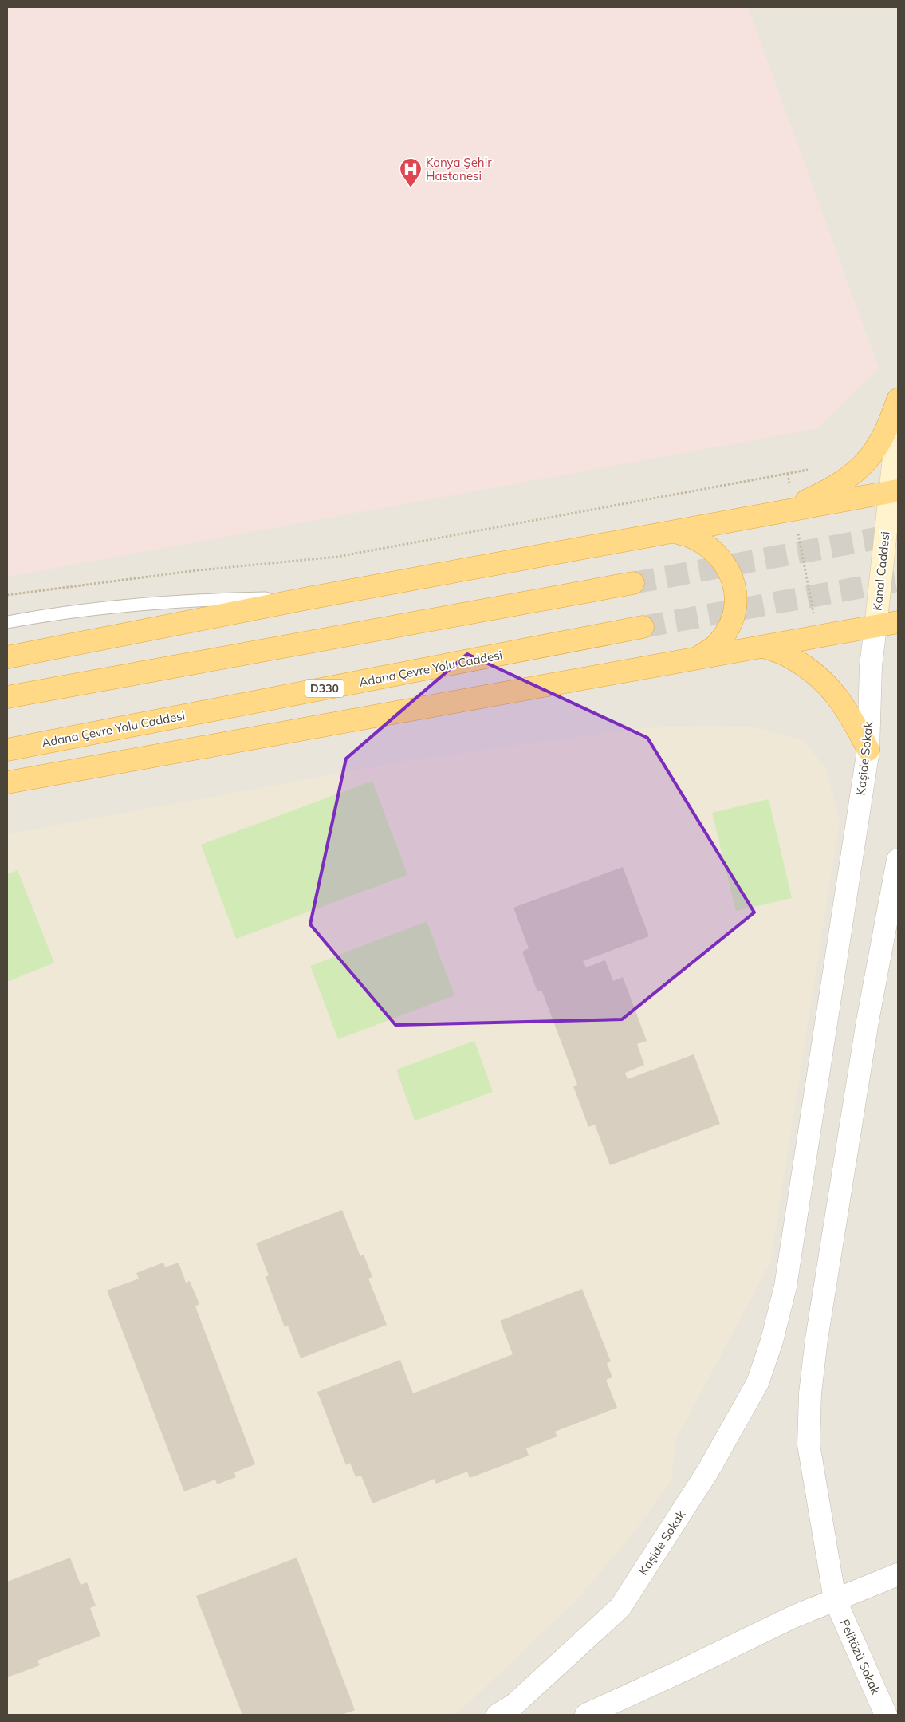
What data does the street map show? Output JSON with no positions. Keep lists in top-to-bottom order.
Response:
{
  "streets": {
    "highway": ["Adana Çevre Yolu Caddesi", "D330"],
    "main road": ["Kanal Caddesi"],
    "street": ["Kaşide Sokak", "Pelitözü Sokak"]
  },
  "crossings": [
    ["Kanal Caddesi", "Kaşide Sokak"]
  ],
  "places": {
    "hospital": ["Konya Şehir Hastanesi"]
  }
}
